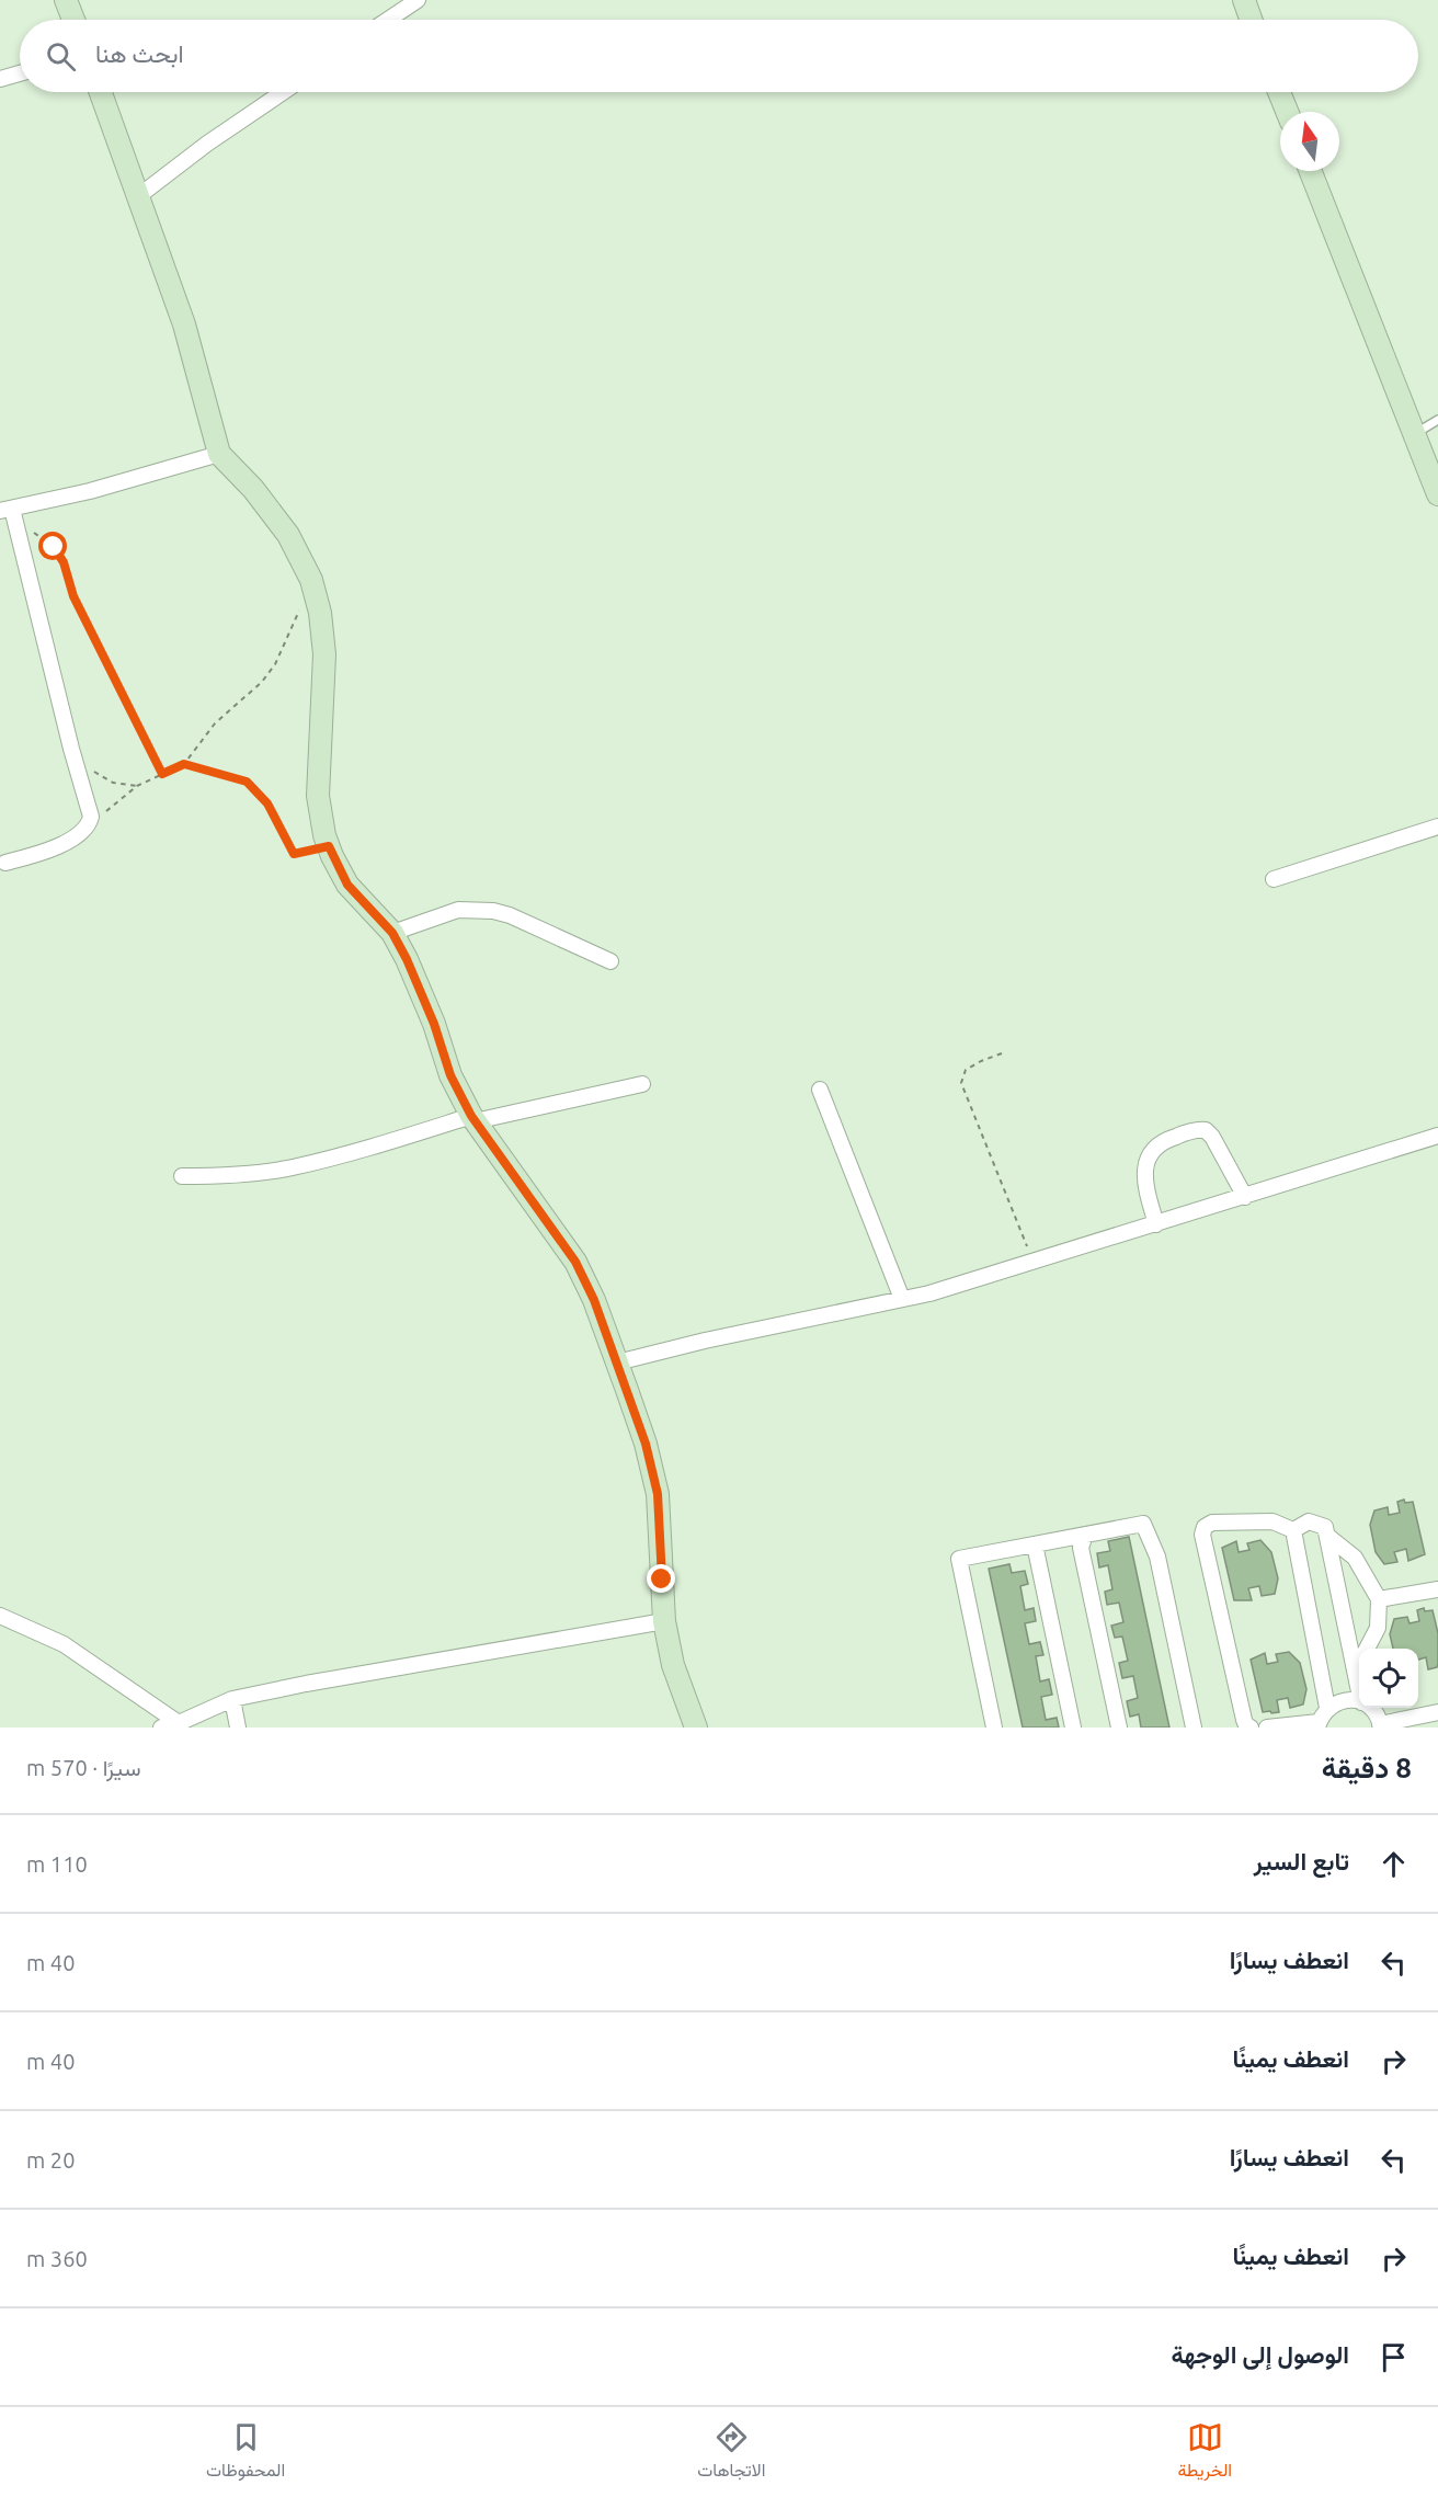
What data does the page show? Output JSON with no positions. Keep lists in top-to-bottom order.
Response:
{
  "north": "top",
  "page": {
    "search": "ابحث هنا",
    "heading": ["8 دقيقة", "سيرًا · 570 m"],
    "list": [
      ["تابع السير", "110 m"],
      ["انعطف يسارًا", "40 m"],
      ["انعطف يمينًا", "40 m"],
      ["انعطف يسارًا", "20 m"],
      ["انعطف يمينًا", "360 m"],
      "الوصول إلى الوجهة"
    ],
    "nav": ["الخريطة", "الاتجاهات", "المحفوظات"]
  }
}
